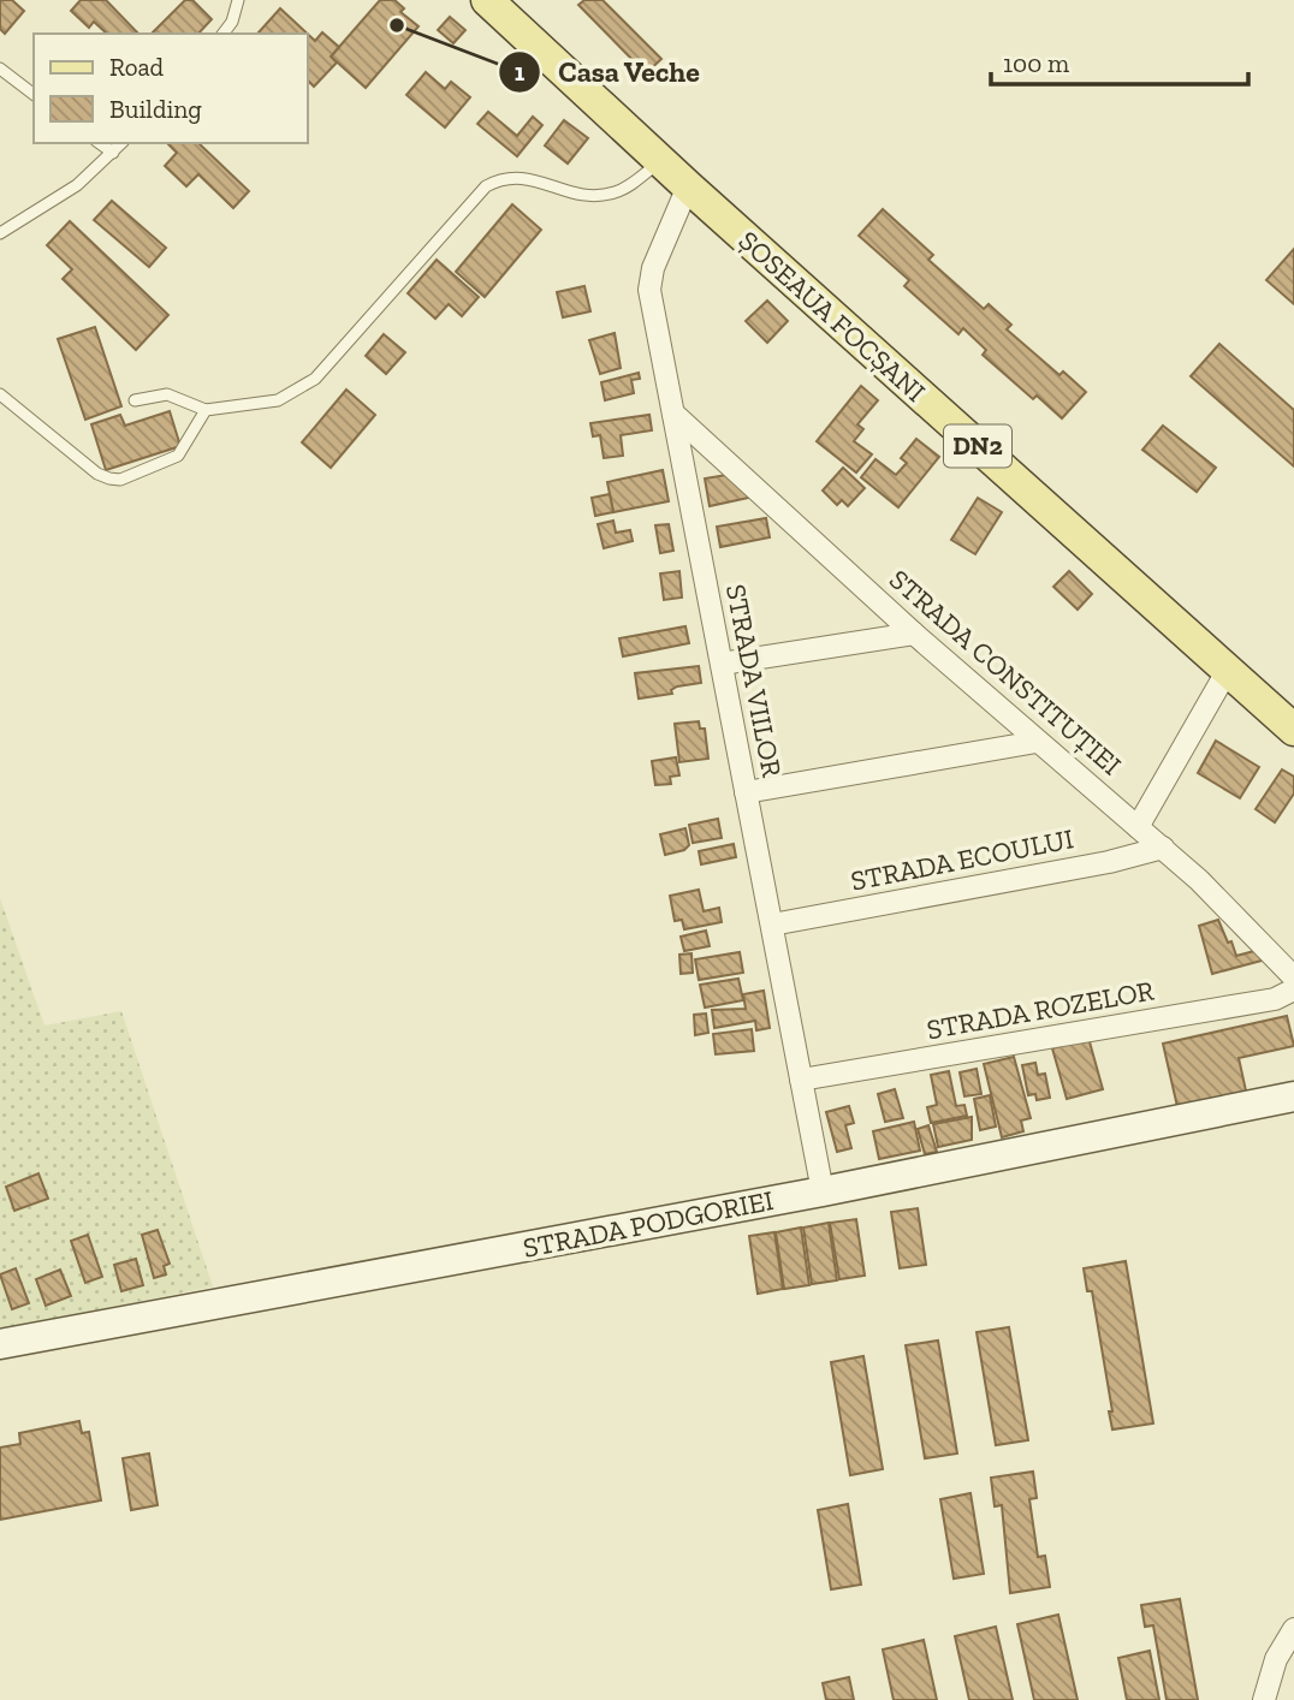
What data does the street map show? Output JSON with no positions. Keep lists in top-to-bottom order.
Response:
{
  "streets": {
    "main road": ["ȘOSEAUA FOCȘANI", "DN2"],
    "street": [
      "STRADA CONSTITUȚIEI",
      "STRADA VIILOR",
      "STRADA ECOULUI",
      "STRADA ROZELOR",
      "STRADA PODGORIEI"
    ]
  },
  "crossings": [
    ["ȘOSEAUA FOCȘANI", "STRADA VIILOR"],
    ["STRADA CONSTITUȚIEI", "STRADA VIILOR"],
    ["STRADA CONSTITUȚIEI", "STRADA ECOULUI"],
    ["STRADA CONSTITUȚIEI", "STRADA ROZELOR"],
    ["STRADA VIILOR", "STRADA ECOULUI"],
    ["STRADA VIILOR", "STRADA ROZELOR"],
    ["STRADA VIILOR", "STRADA PODGORIEI"]
  ],
  "places": ["Casa Veche"],
  "legend": ["Road", "Building"],
  "scale_bar": "100 m"
}
